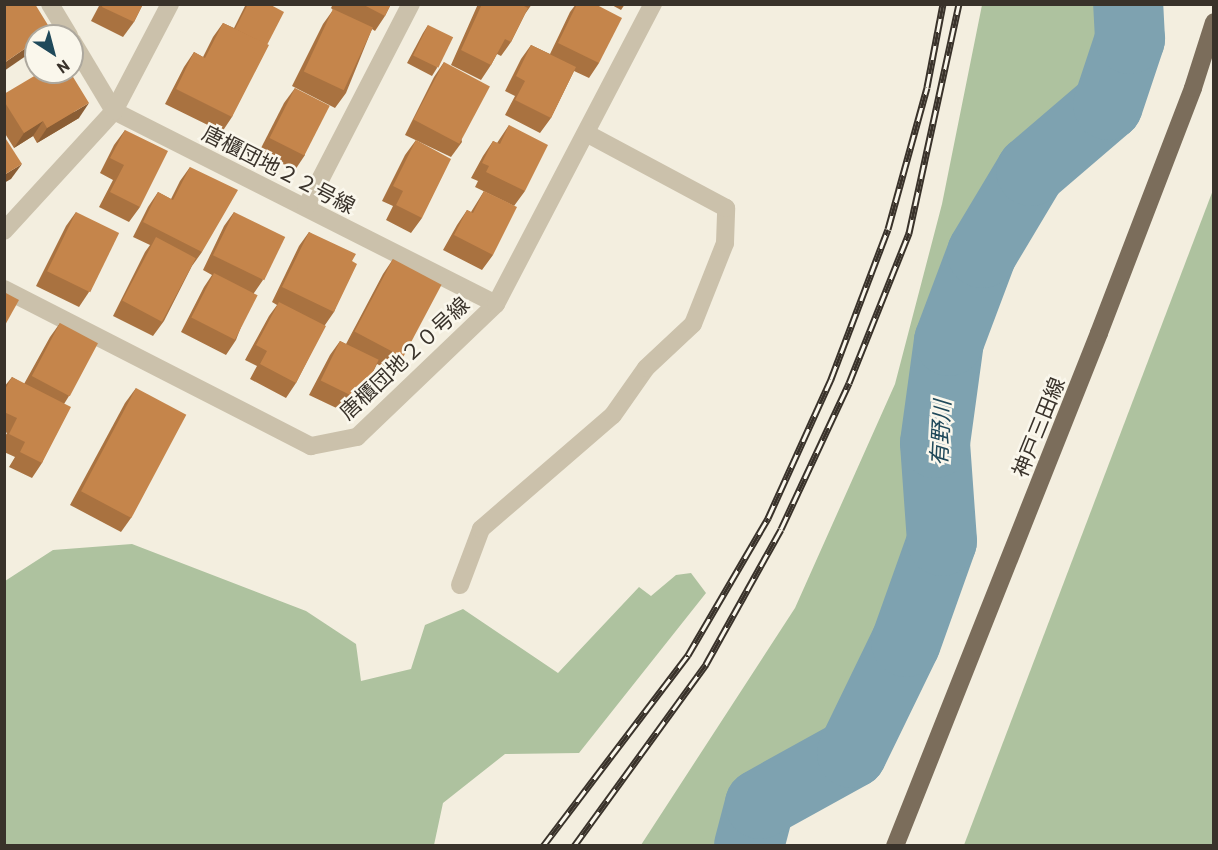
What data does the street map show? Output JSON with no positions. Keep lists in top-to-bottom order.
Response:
{
  "streets": {
    "main road": ["神戸三田線"],
    "street": ["唐櫃団地２２号線", "唐櫃団地２０号線"]
  },
  "crossings": [
    ["唐櫃団地２２号線", "唐櫃団地２０号線"]
  ],
  "water": ["有野川"],
  "north": "bottom right"
}
